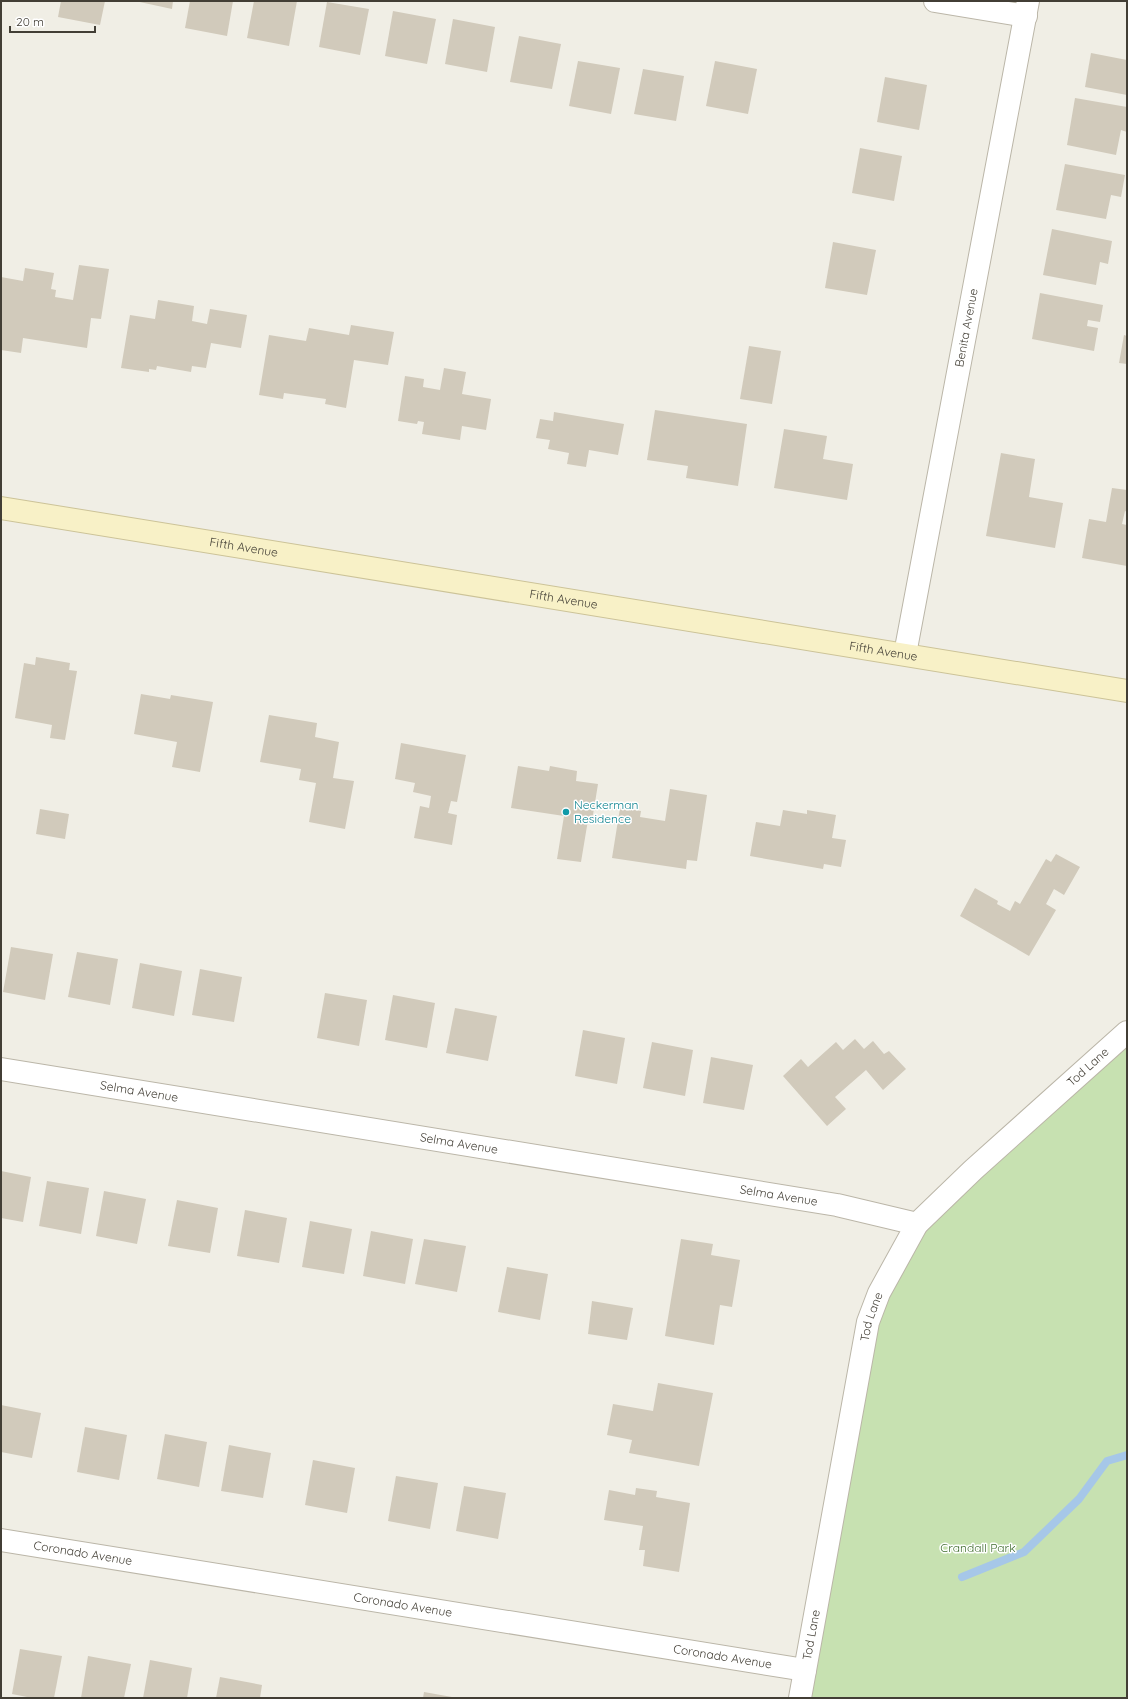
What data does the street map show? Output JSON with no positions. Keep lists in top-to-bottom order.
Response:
{
  "streets": {
    "street": [
      "Benita Avenue",
      "Fifth Avenue",
      "Tod Lane",
      "Selma Avenue",
      "Coronado Avenue"
    ]
  },
  "crossings": [
    ["Benita Avenue", "Fifth Avenue"],
    ["Tod Lane", "Selma Avenue"],
    ["Tod Lane", "Coronado Avenue"]
  ],
  "parks": ["Crandall Park"],
  "places": ["Neckerman Residence"],
  "scale_bar": "20 m"
}
